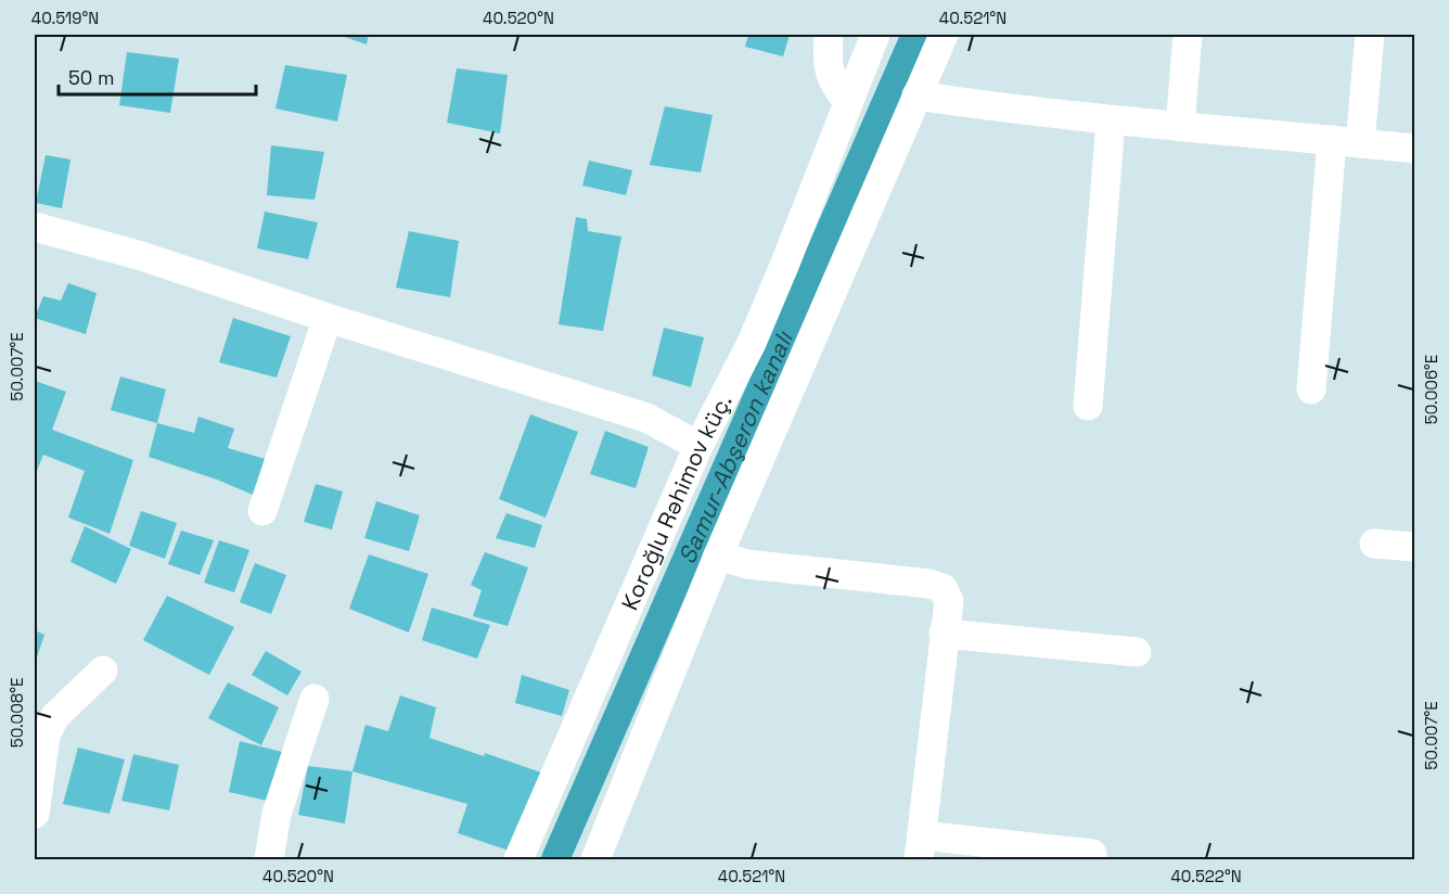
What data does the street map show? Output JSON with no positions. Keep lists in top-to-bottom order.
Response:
{
  "streets": {
    "street": ["Koroğlu Rəhimov küç."]
  },
  "water": ["Samur-Abşeron kanalı"],
  "scale_bar": "50 m",
  "coordinates": [
    "40.519°N",
    "40.520°N",
    "40.521°N",
    "50.007°E",
    "50.006°E",
    "50.008°E",
    "40.522°N"
  ]
}
